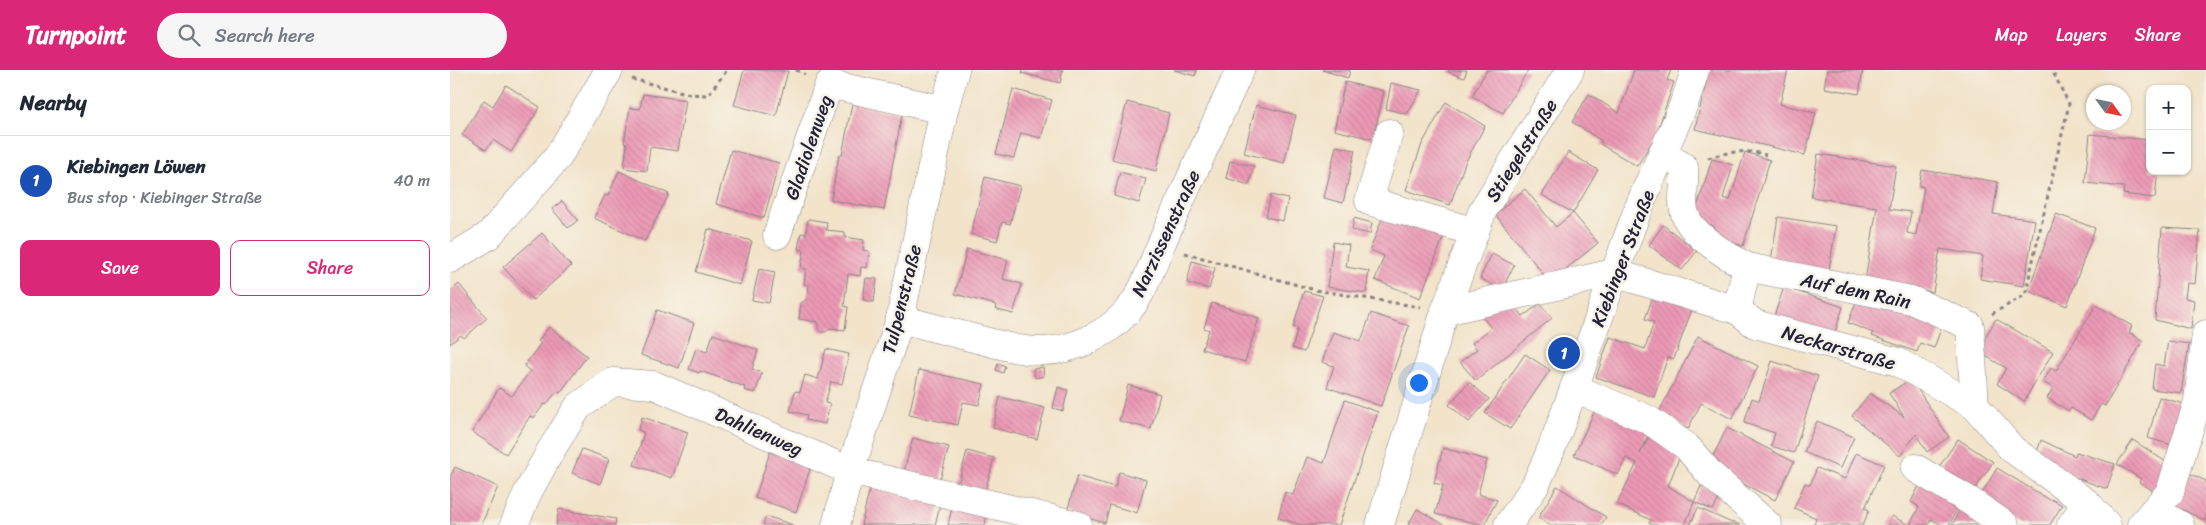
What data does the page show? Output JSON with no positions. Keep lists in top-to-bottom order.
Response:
{
  "streets": {
    "street": [
      "Gladiolenweg",
      "Stiegelstraße",
      "Narzissenstraße",
      "Kiebinger Straße",
      "Auf dem Rain",
      "Tulpenstraße",
      "Neckarstraße",
      "Dahlienweg"
    ]
  },
  "crossings": [
    ["Gladiolenweg", "Tulpenstraße"],
    ["Narzissenstraße", "Tulpenstraße"],
    ["Kiebinger Straße", "Auf dem Rain"],
    ["Kiebinger Straße", "Neckarstraße"],
    ["Tulpenstraße", "Dahlienweg"]
  ],
  "north": "bottom right",
  "page": {
    "header": "Turnpoint",
    "search": "Search here",
    "nav": ["Map", "Layers", "Share"],
    "heading": "Nearby",
    "map_buttons": ["+", "−"],
    "list": [
      {
        "mark": "1",
        "name": "Kiebingen Löwen",
        "note": "Bus stop · Kiebinger Straße",
        "value": "40 m"
      }
    ],
    "buttons": ["Save", "Share"],
    "pins": "1"
  }
}
